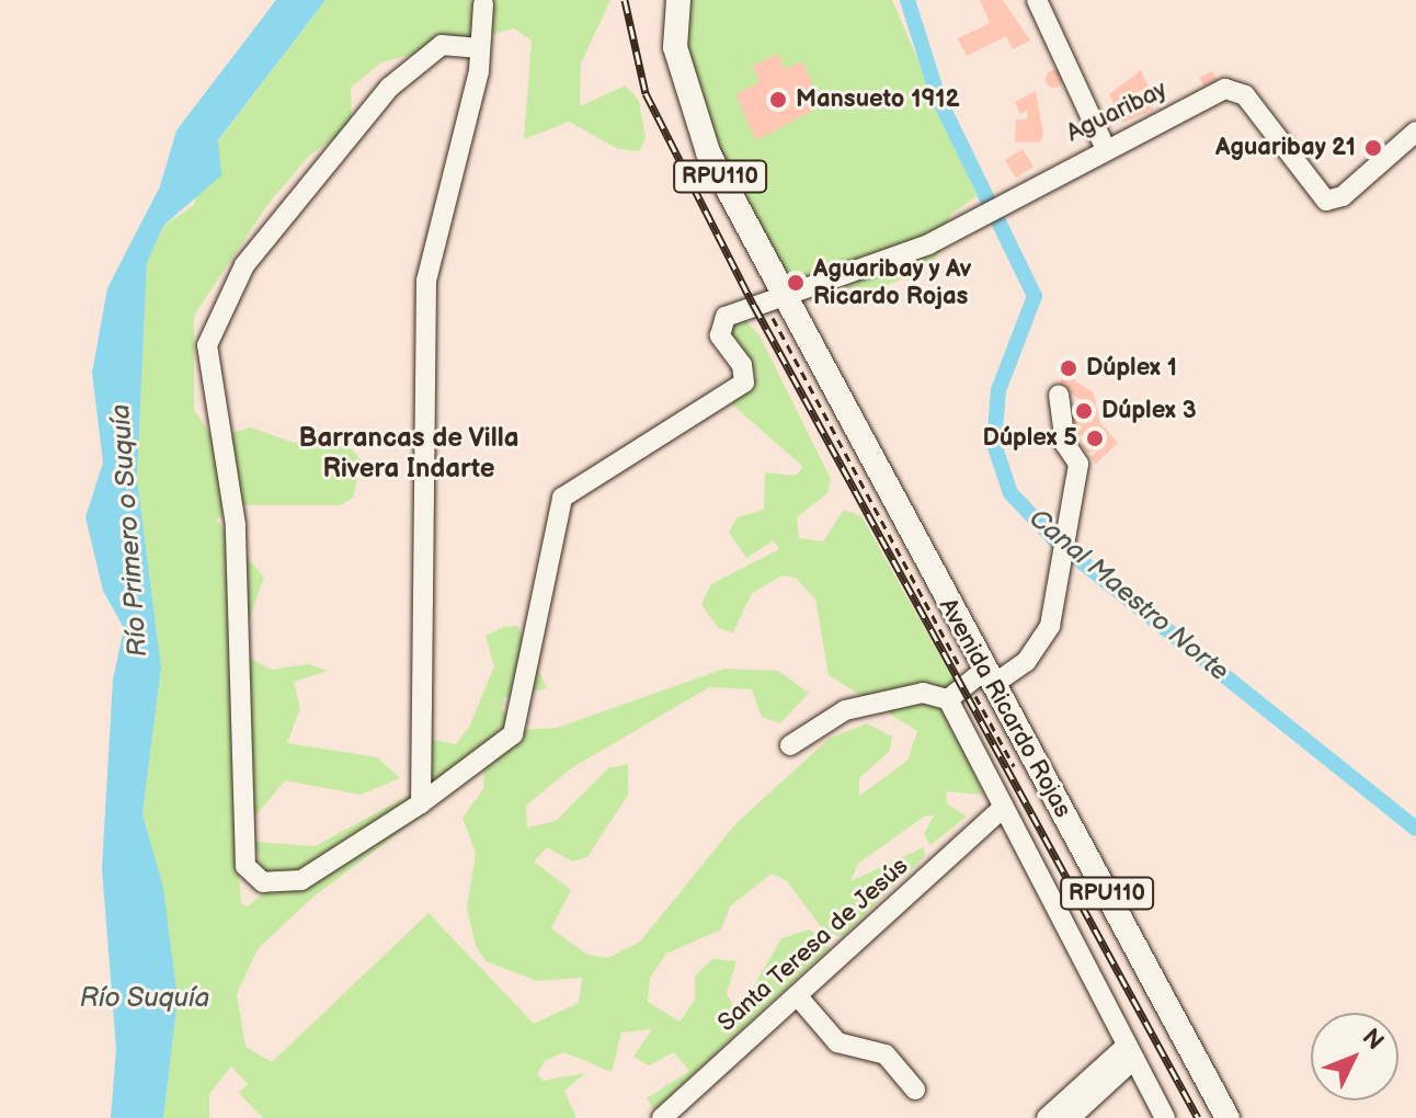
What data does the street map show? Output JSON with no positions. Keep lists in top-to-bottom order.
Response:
{
  "streets": {
    "main road": ["RPU110", "Avenida Ricardo Rojas"],
    "street": ["Aguaribay", "Santa Teresa de Jesús"]
  },
  "crossings": [
    ["Aguaribay", "RPU110"],
    ["Aguaribay", "Avenida Ricardo Rojas"],
    ["RPU110", "Avenida Ricardo Rojas"]
  ],
  "districts": ["Barrancas de Villa Rivera Indarte"],
  "water": ["Río Primero o Suquía", "Canal Maestro Norte", "Río Suquía"],
  "places": [
    "Mansueto 1912",
    "Aguaribay 21",
    "Aguaribay y Av Ricardo Rojas",
    "Dúplex 1",
    "Dúplex 3",
    "Dúplex 5"
  ],
  "north": "top right"
}
